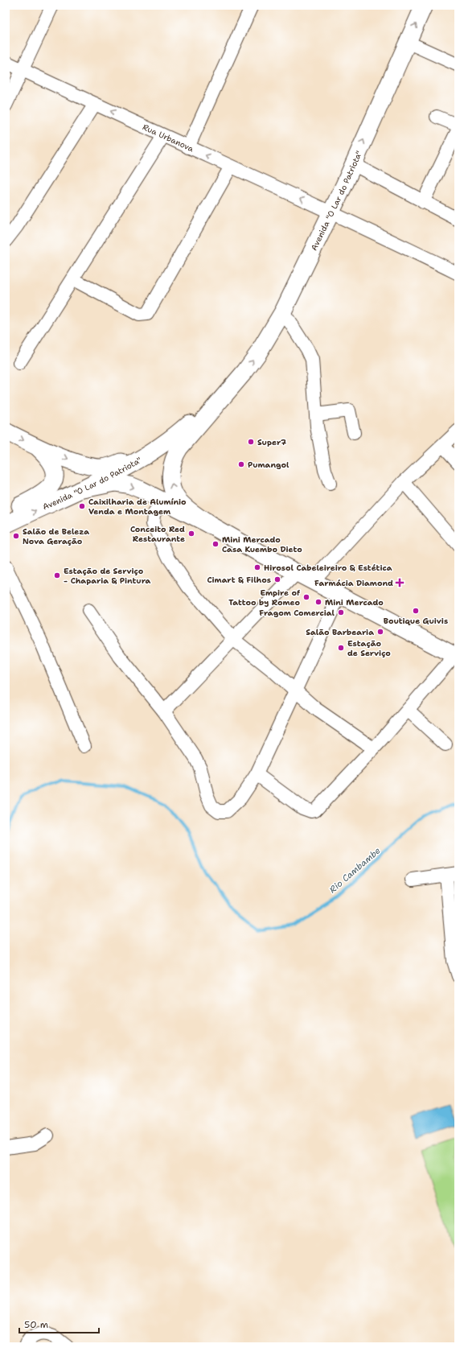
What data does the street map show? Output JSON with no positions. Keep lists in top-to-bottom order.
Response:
{
  "streets": {
    "main road": ["Avenida \"O Lar do Patriota\""],
    "street": ["Rua Urbanova"]
  },
  "crossings": [
    ["Rua Urbanova", "Avenida \"O Lar do Patriota\""]
  ],
  "one_way": ["Rua Urbanova", "Avenida \"O Lar do Patriota\""],
  "water": ["Rio Cambambe"],
  "places": {
    "other": [
      "Super7",
      "Pumangol",
      "Caixilharia de Alumínio Venda e Montagem",
      "Conceito Red Restaurante",
      "Salão de Beleza Nova Geração",
      "Mini Mercado Casa Kuembo Dieto",
      "Hirosol Cabeleireiro & Estética",
      "Estação de Serviço - Chaparia & Pintura",
      "Cimart & Filhos",
      "Empire of Tattoo by Romeo",
      "Mini Mercado",
      "Boutique Guivis",
      "Fragom Comercial",
      "Salão Barbearia",
      "Estação de Serviço"
    ],
    "health": ["Farmácia Diamond"]
  },
  "scale_bar": "50 m"
}
